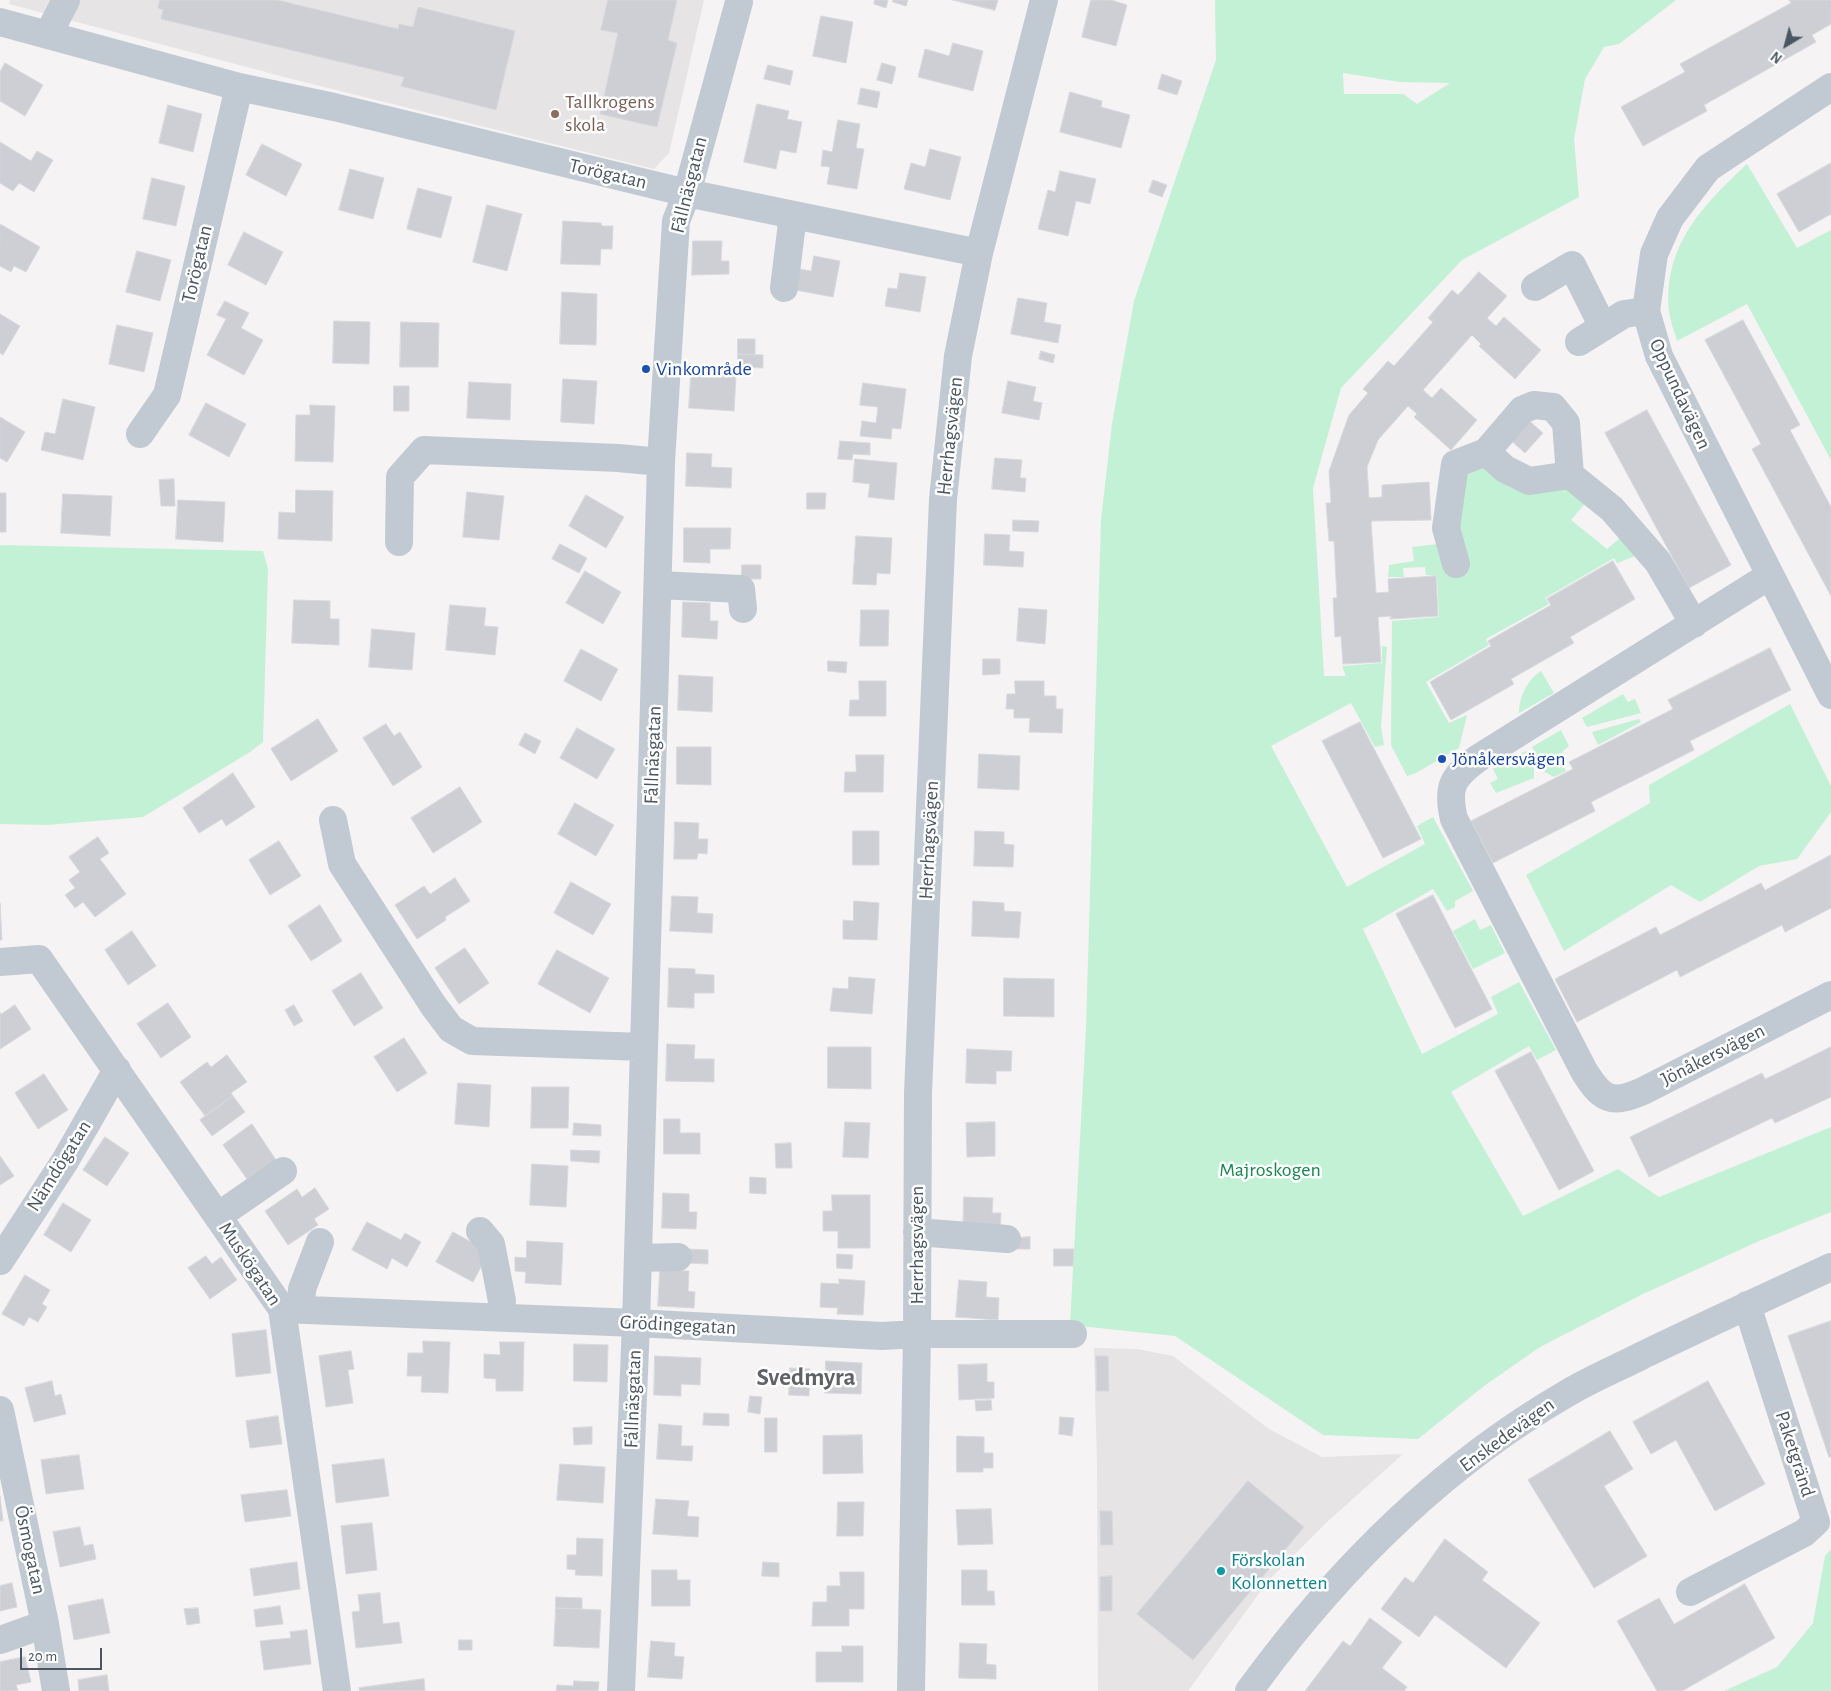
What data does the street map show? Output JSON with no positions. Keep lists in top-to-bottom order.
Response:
{
  "streets": {
    "street": [
      "Torögatan",
      "Fållnäsgatan",
      "Oppundavägen",
      "Herrhagsvägen",
      "Jönåkersvägen",
      "Nämdögatan",
      "Muskögatan",
      "Grödingegatan",
      "Enskedevägen",
      "Paketgränd",
      "Ösmogatan"
    ]
  },
  "crossings": [
    ["Torögatan", "Fållnäsgatan"],
    ["Torögatan", "Herrhagsvägen"],
    ["Fållnäsgatan", "Grödingegatan"],
    ["Oppundavägen", "Jönåkersvägen"],
    ["Herrhagsvägen", "Grödingegatan"],
    ["Nämdögatan", "Muskögatan"],
    ["Muskögatan", "Grödingegatan"],
    ["Enskedevägen", "Paketgränd"]
  ],
  "districts": ["Svedmyra"],
  "parks": ["Majroskogen"],
  "places": [
    "Tallkrogens skola",
    "Vinkområde",
    "Jönåkersvägen",
    "Förskolan Kolonnetten"
  ],
  "scale_bar": "20 m",
  "north": "bottom left"
}
